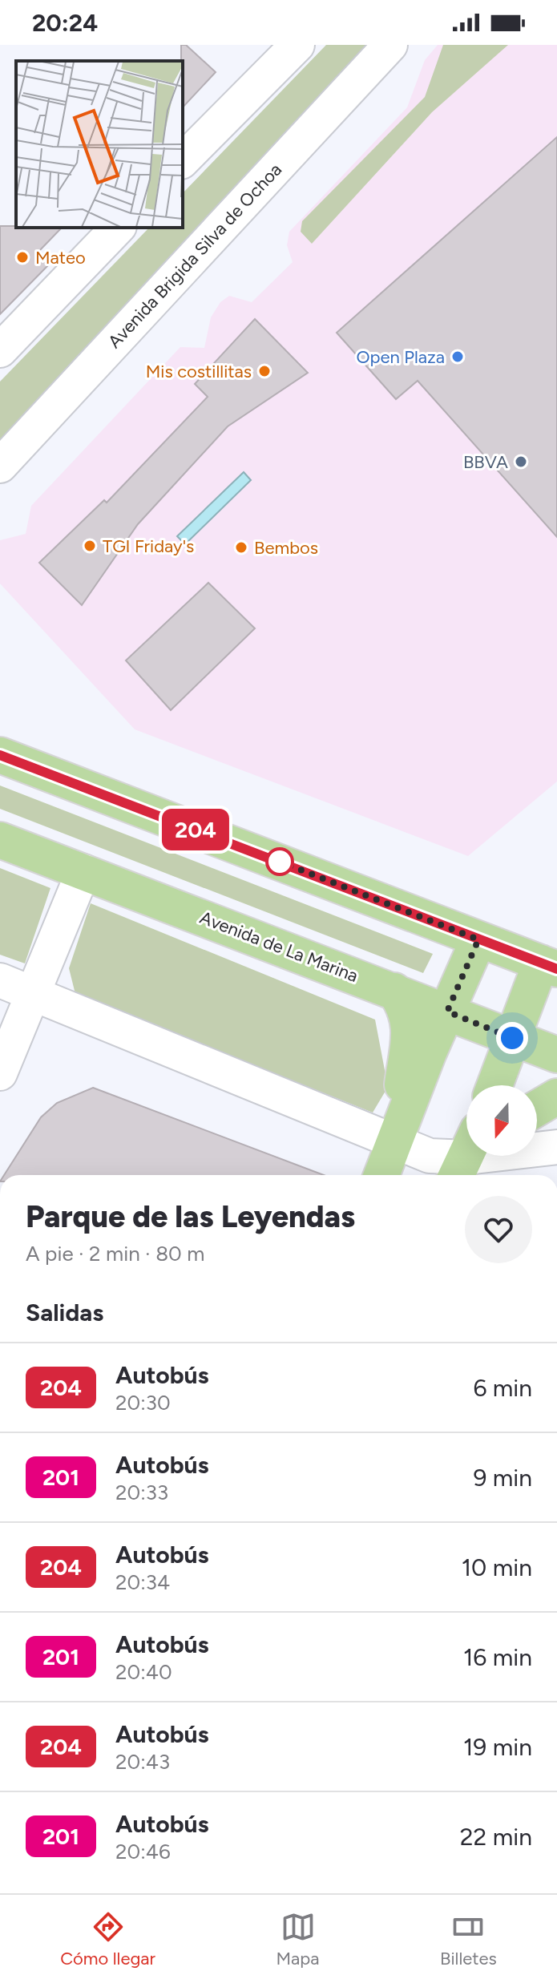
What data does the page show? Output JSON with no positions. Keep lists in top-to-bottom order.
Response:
{
  "streets": {
    "main road": ["Avenida de La Marina"],
    "street": ["Avenida Brigida Silva de Ochoa"]
  },
  "places": [
    "Mateo",
    "Open Plaza",
    "Mis costillitas",
    "BBVA",
    "TGI Friday's",
    "Bembos"
  ],
  "lines": ["bus line 204"],
  "north": "bottom",
  "page": {
    "status": "20:24",
    "on_map": "204",
    "heading": [
      ["Parque de las Leyendas", "A pie · 2 min · 80 m"],
      "Salidas"
    ],
    "list": [
      {
        "mark": "204",
        "name": "Autobús",
        "note": "20:30",
        "value": "6 min"
      },
      {
        "mark": "201",
        "name": "Autobús",
        "note": "20:33",
        "value": "9 min"
      },
      {
        "mark": "204",
        "name": "Autobús",
        "note": "20:34",
        "value": "10 min"
      },
      {
        "mark": "201",
        "name": "Autobús",
        "note": "20:40",
        "value": "16 min"
      },
      {
        "mark": "204",
        "name": "Autobús",
        "note": "20:43",
        "value": "19 min"
      },
      {
        "mark": "201",
        "name": "Autobús",
        "note": "20:46",
        "value": "22 min"
      }
    ],
    "tabs": ["Cómo llegar", "Mapa", "Billetes"]
  }
}
